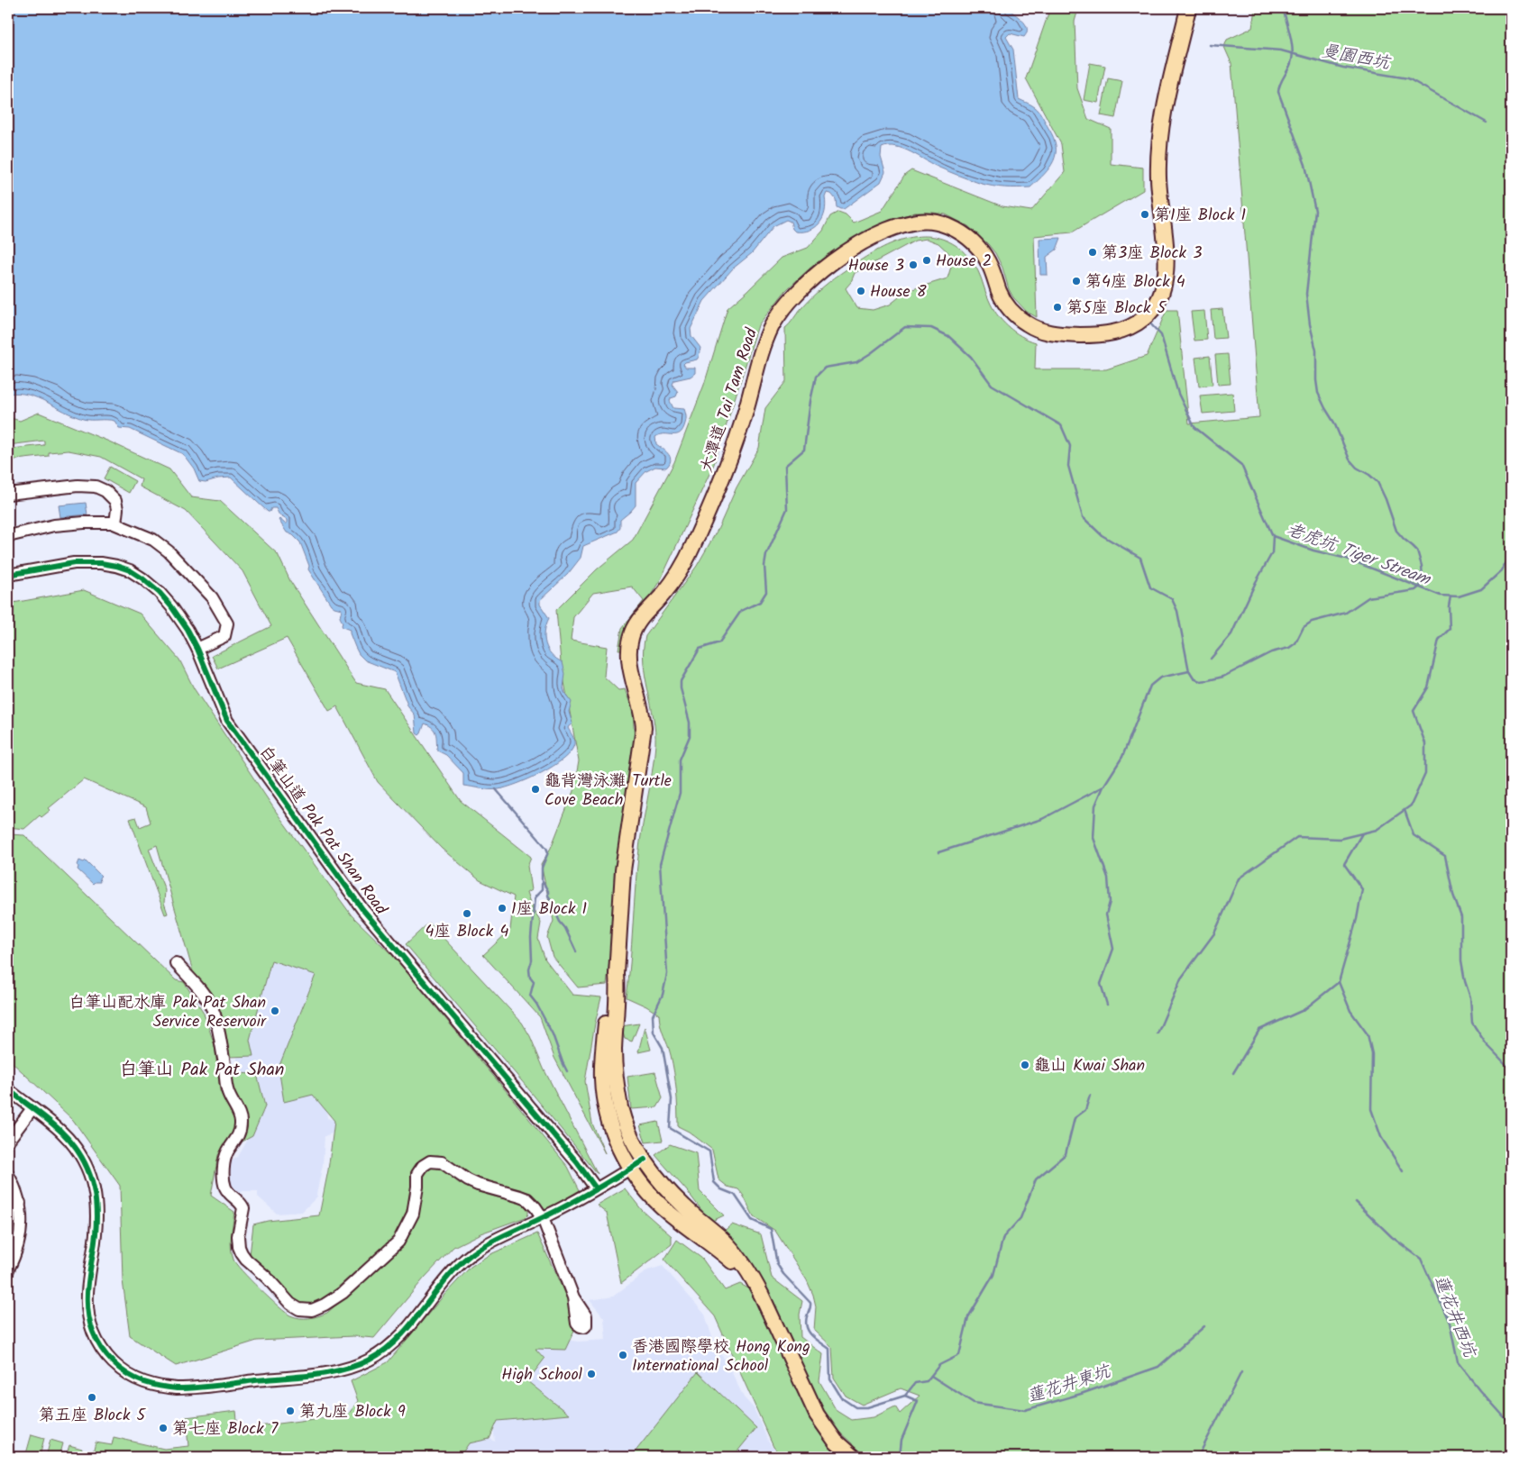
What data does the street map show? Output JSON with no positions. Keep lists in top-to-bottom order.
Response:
{
  "streets": {
    "main road": ["大潭道 Tai Tam Road"],
    "street": ["白筆山道 Pak Pat Shan Road"]
  },
  "districts": ["白筆山 Pak Pat Shan"],
  "water": [
    "曼園西坑",
    "老虎坑 Tiger Stream",
    "蓮花井西坑",
    "蓮花井東坑"
  ],
  "places": [
    "第1座 Block 1",
    "第3座 Block 3",
    "House 2",
    "House 3",
    "第4座 Block 4",
    "House 8",
    "第5座 Block 5",
    "龜背灣泳灘 Turtle Cove Beach",
    "1座 Block 1",
    "4座 Block 4",
    "白筆山配水庫 Pak Pat Shan Service Reservoir",
    "龜山 Kwai Shan",
    "香港國際學校 Hong Kong International School",
    "High School",
    "第五座 Block 5",
    "第九座 Block 9",
    "第七座 Block 7"
  ]
}
